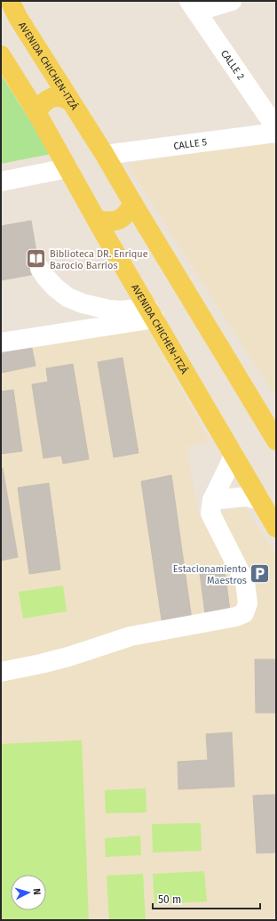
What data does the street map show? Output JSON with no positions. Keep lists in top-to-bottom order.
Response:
{
  "streets": {
    "main road": ["AVENIDA CHICHEN-ITZÁ"],
    "street": ["CALLE 2", "CALLE 5"]
  },
  "crossings": [
    ["AVENIDA CHICHEN-ITZÁ", "CALLE 5"]
  ],
  "places": {
    "library": ["Biblioteca DR. Enrique Barocio Barrios"],
    "parking": ["Estacionamiento Maestros"]
  },
  "scale_bar": "50 m",
  "north": "right"
}
